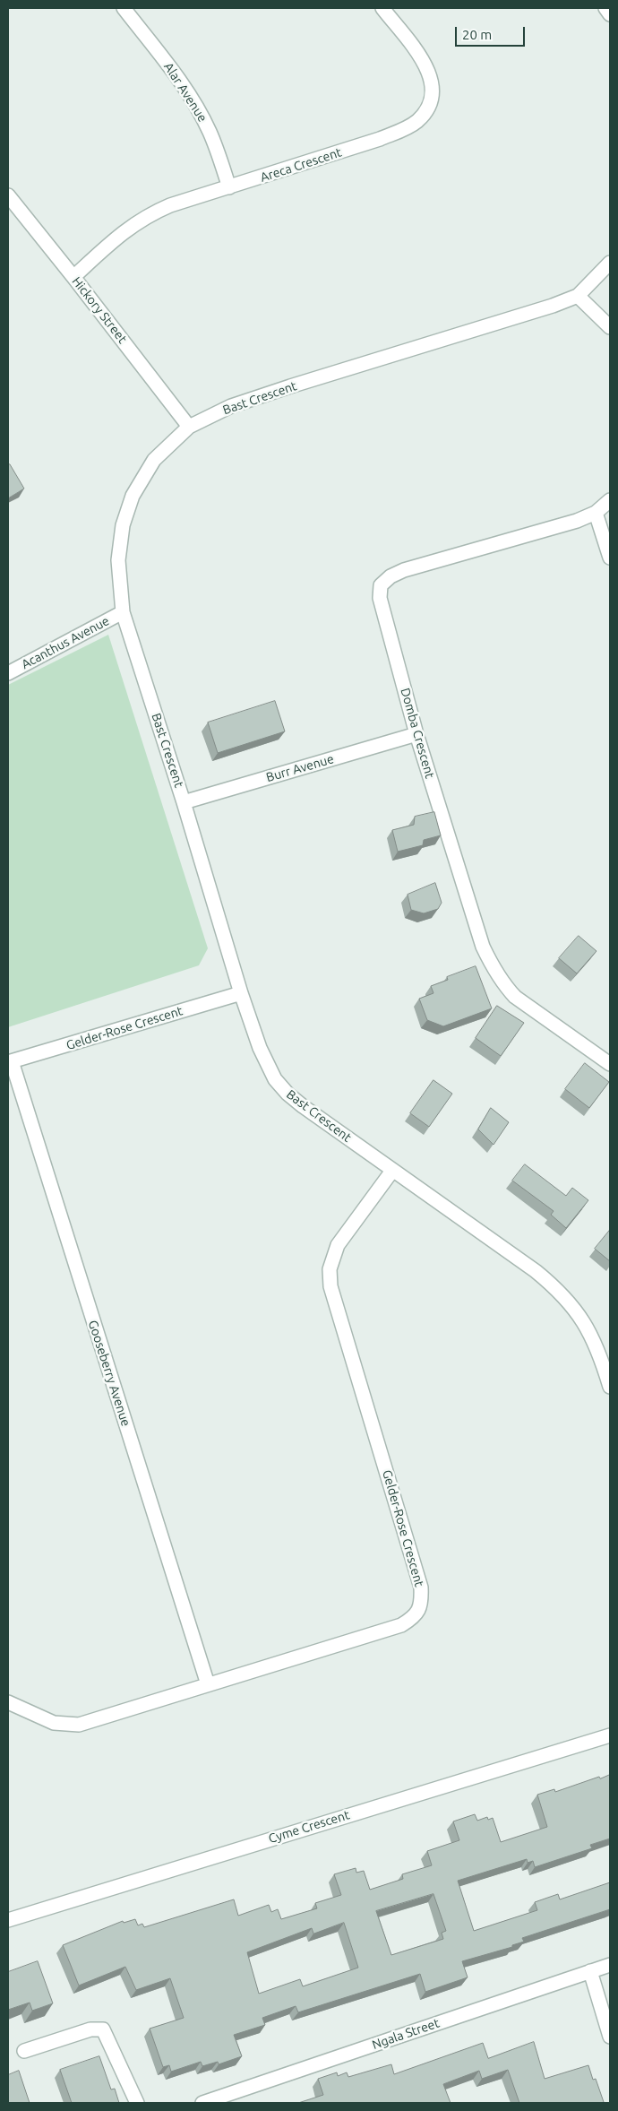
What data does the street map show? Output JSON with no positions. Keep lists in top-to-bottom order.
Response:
{
  "streets": {
    "street": [
      "Alar Avenue",
      "Areca Crescent",
      "Hickory Street",
      "Bast Crescent",
      "Acanthus Avenue",
      "Domba Crescent",
      "Burr Avenue",
      "Gelder-Rose Crescent",
      "Gooseberry Avenue",
      "Cyme Crescent",
      "Ngala Street"
    ]
  },
  "crossings": [
    ["Alar Avenue", "Areca Crescent"],
    ["Areca Crescent", "Hickory Street"],
    ["Hickory Street", "Bast Crescent"],
    ["Bast Crescent", "Acanthus Avenue"],
    ["Bast Crescent", "Burr Avenue"],
    ["Bast Crescent", "Gelder-Rose Crescent"],
    ["Domba Crescent", "Burr Avenue"],
    ["Gelder-Rose Crescent", "Gooseberry Avenue"]
  ],
  "scale_bar": "20 m"
}
